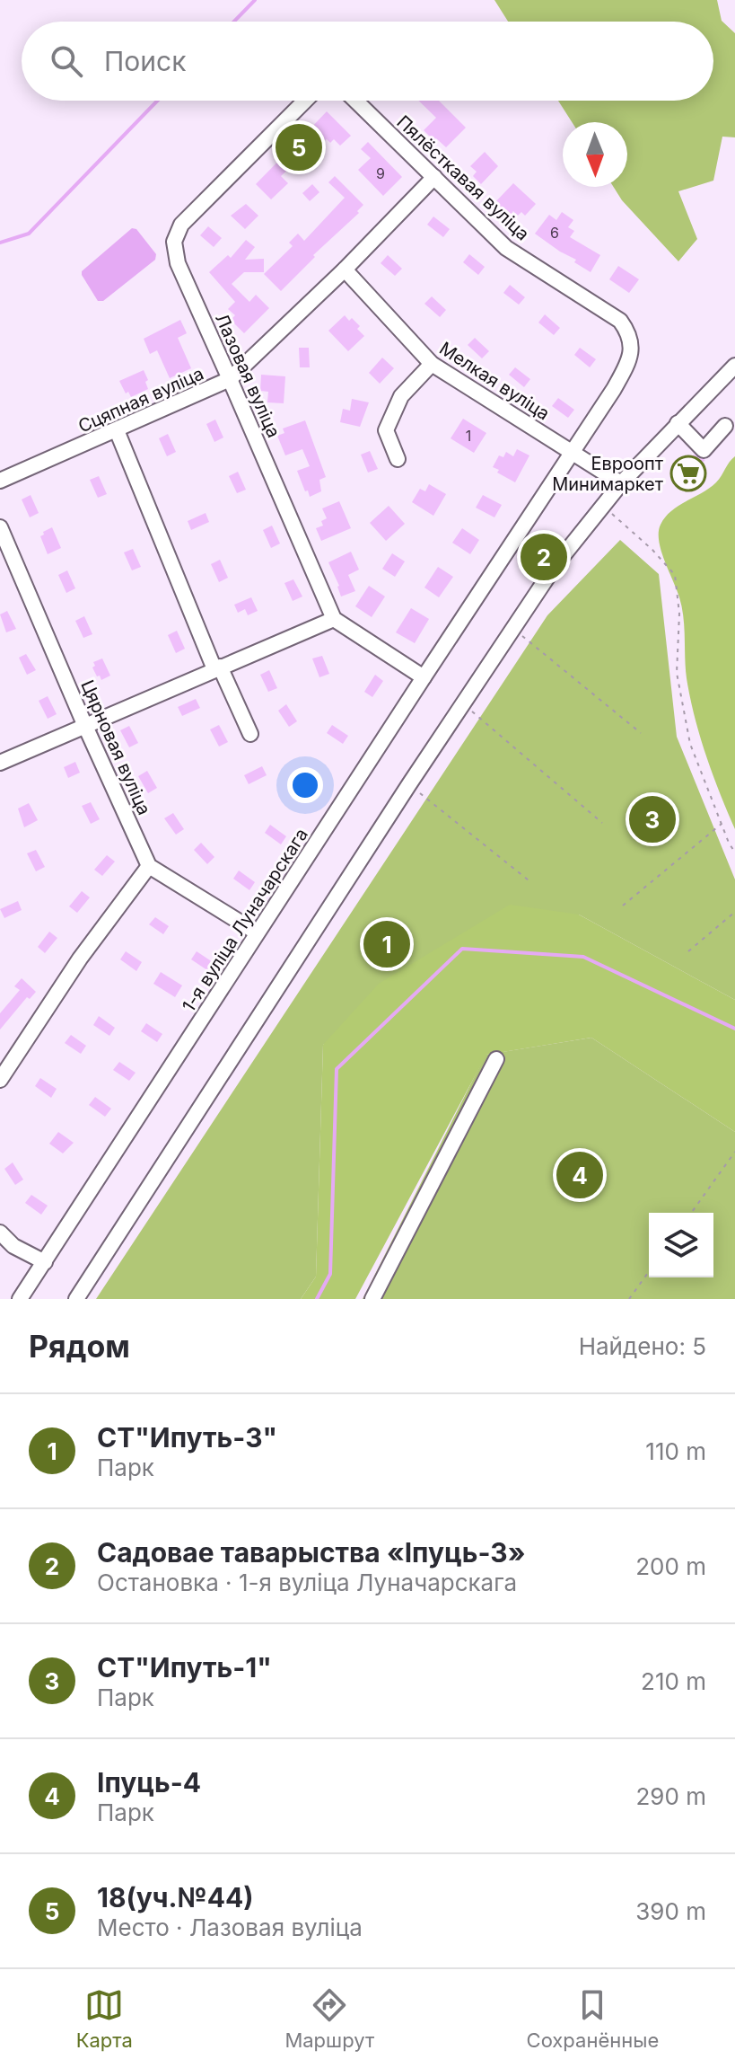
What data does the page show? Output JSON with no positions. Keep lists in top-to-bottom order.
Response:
{
  "streets": {
    "street": [
      "Пялёсткавая вуліца",
      "Лазовая вуліца",
      "Мелкая вуліца",
      "Сцяпная вуліца",
      "Цярновая вуліца",
      "1-я вуліца Луначарскага"
    ]
  },
  "crossings": [
    ["Пялёсткавая вуліца", "Сцяпная вуліца"],
    ["Пялёсткавая вуліца", "1-я вуліца Луначарскага"],
    ["Лазовая вуліца", "Сцяпная вуліца"],
    ["Мелкая вуліца", "Сцяпная вуліца"],
    ["Мелкая вуліца", "1-я вуліца Луначарскага"]
  ],
  "places": {
    "supermarket": ["Евроопт Минимаркет"]
  },
  "house_numbers": ["9", "6", "1"],
  "north": "bottom",
  "page": {
    "search": "Поиск",
    "pins": [
      "5",
      "2",
      "3",
      "1",
      "4"
    ],
    "heading": ["Рядом", "Найдено: 5"],
    "list": [
      {
        "mark": "1",
        "name": "СТ\"Ипуть-3\"",
        "note": "Парк",
        "value": "110 m"
      },
      {
        "mark": "2",
        "name": "Садовае таварыства «Іпуць-3»",
        "note": "Остановка · 1-я вуліца Луначарскага",
        "value": "200 m"
      },
      {
        "mark": "3",
        "name": "СТ\"Ипуть-1\"",
        "note": "Парк",
        "value": "210 m"
      },
      {
        "mark": "4",
        "name": "Іпуць-4",
        "note": "Парк",
        "value": "290 m"
      },
      {
        "mark": "5",
        "name": "18(уч.№44)",
        "note": "Место · Лазовая вуліца",
        "value": "390 m"
      }
    ],
    "nav": ["Карта", "Маршрут", "Сохранённые"]
  }
}
